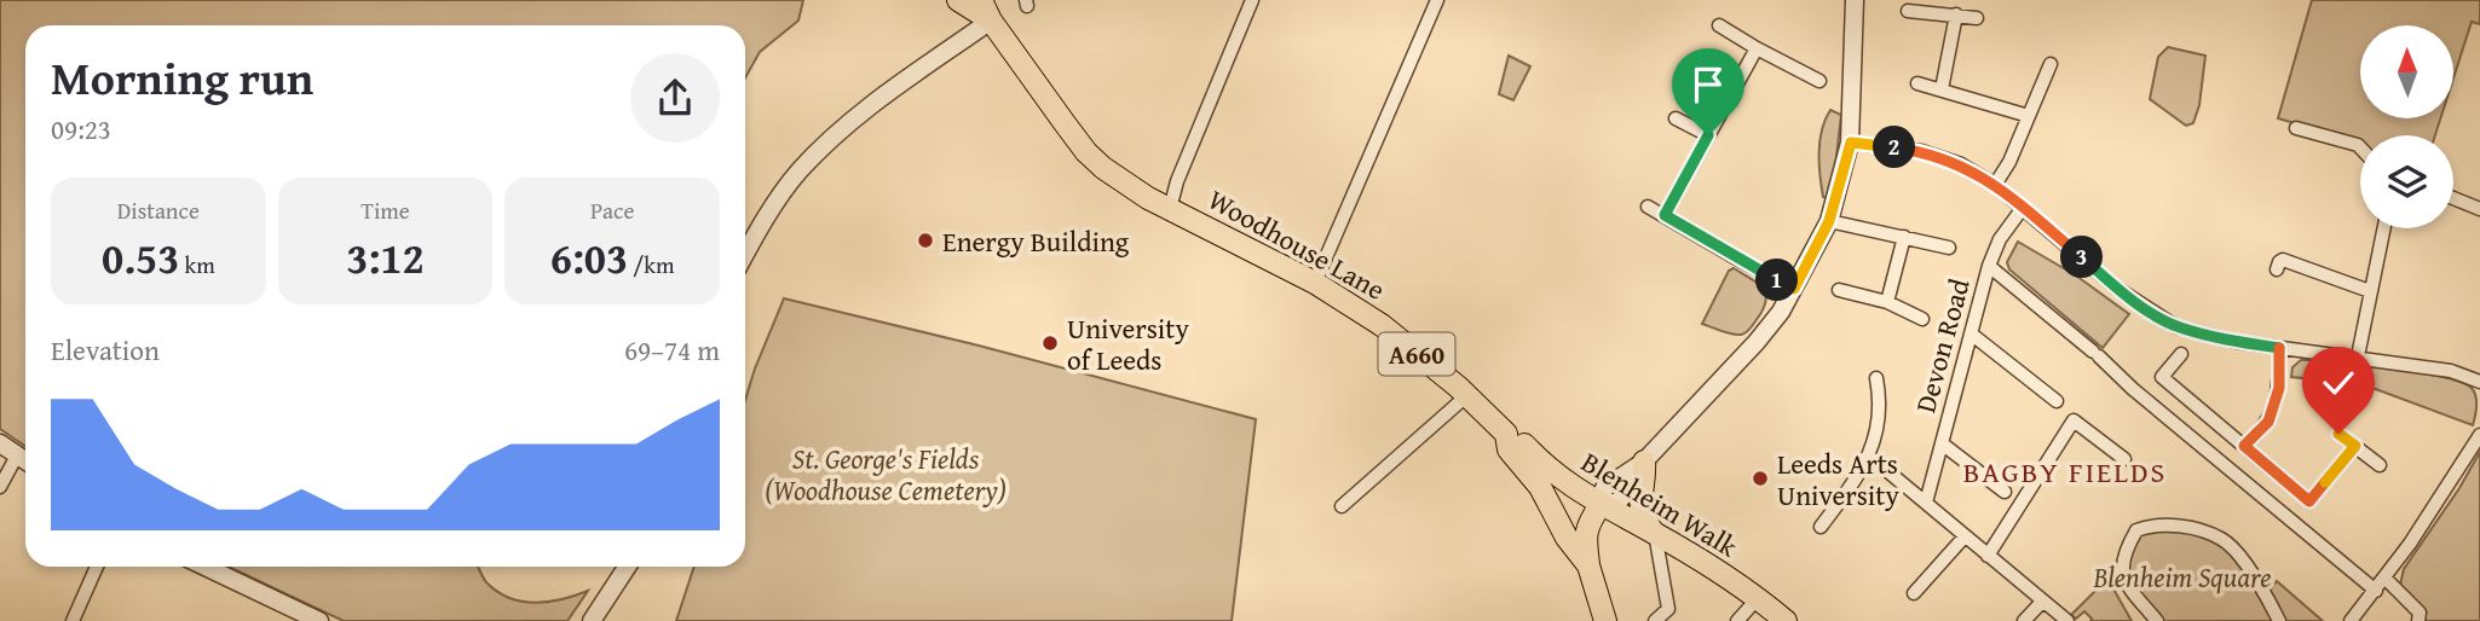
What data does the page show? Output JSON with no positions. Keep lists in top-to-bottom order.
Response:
{
  "streets": {
    "highway": ["Woodhouse Lane", "A660", "Blenheim Walk"],
    "street": ["Devon Road"]
  },
  "crossings": [
    ["Woodhouse Lane", "A660"],
    ["Woodhouse Lane", "Blenheim Walk"],
    ["A660", "Blenheim Walk"]
  ],
  "districts": ["BAGBY FIELDS"],
  "parks": ["St. George's Fields (Woodhouse Cemetery)", "Blenheim Square"],
  "places": ["Energy Building", "University of Leeds", "Leeds Arts University"],
  "north": "top",
  "page": {
    "heading": ["Morning run", "09:23"],
    "pins": ["2", "3", "1"],
    "stats": [
      ["Distance", "0.53 km"],
      ["Time", "3:12"],
      ["Pace", "6:03 /km"]
    ],
    "chart": ["Elevation", "69–74 m"]
  }
}
